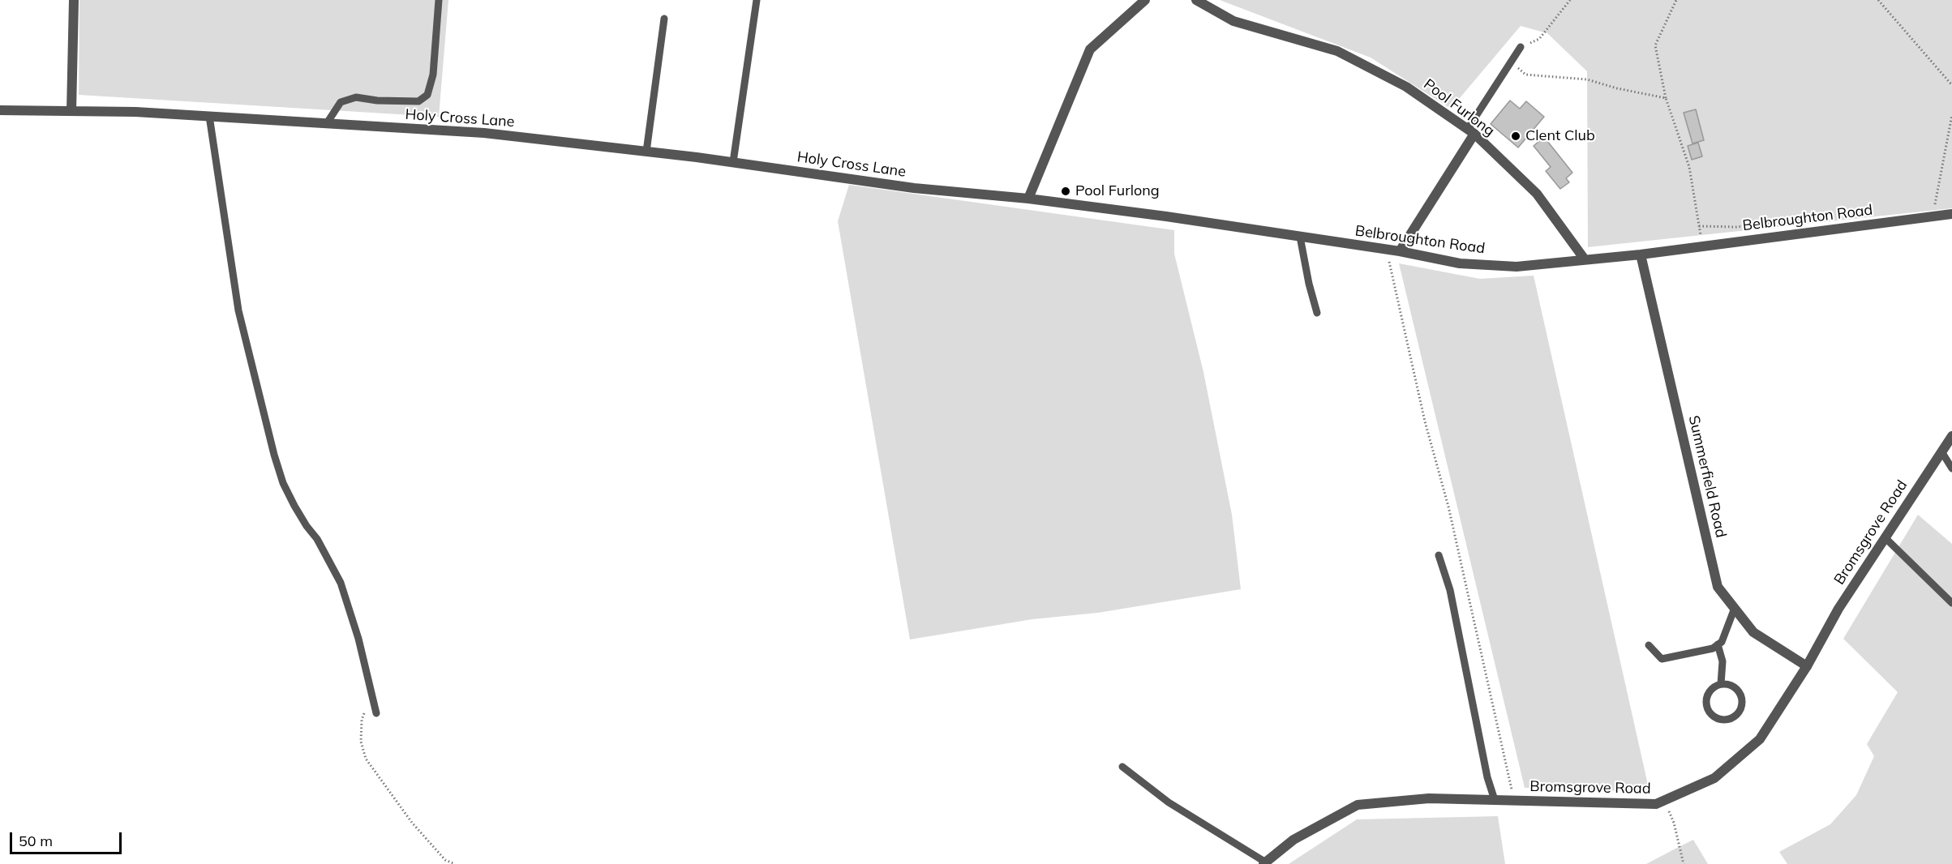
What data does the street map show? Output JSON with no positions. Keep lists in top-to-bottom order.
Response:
{
  "streets": {
    "street": [
      "Pool Furlong",
      "Holy Cross Lane",
      "Belbroughton Road",
      "Summerfield Road",
      "Bromsgrove Road"
    ]
  },
  "crossings": [
    ["Pool Furlong", "Belbroughton Road"],
    ["Holy Cross Lane", "Belbroughton Road"],
    ["Belbroughton Road", "Summerfield Road"],
    ["Summerfield Road", "Bromsgrove Road"]
  ],
  "places": ["Clent Club", "Pool Furlong"],
  "scale_bar": "50 m"
}
